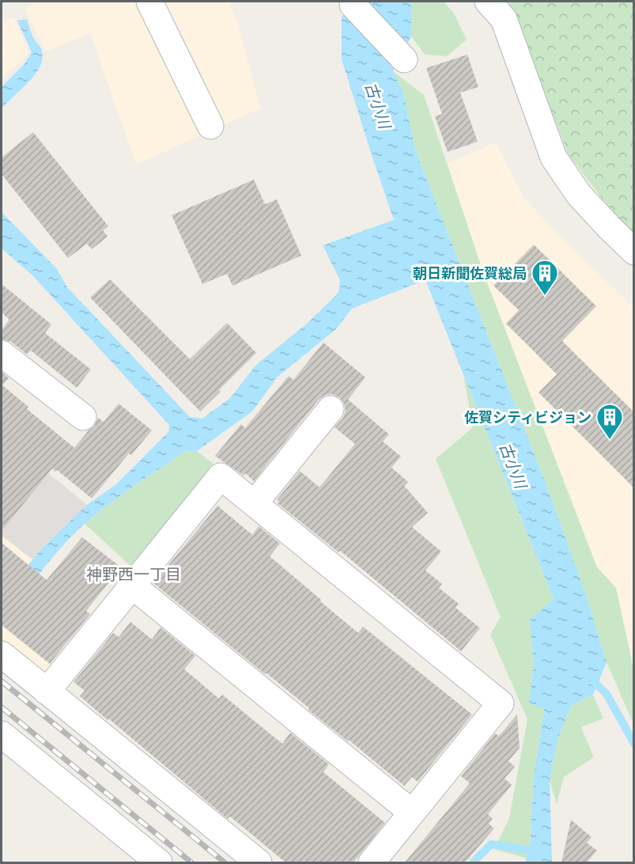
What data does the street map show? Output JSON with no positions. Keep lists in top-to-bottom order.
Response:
{
  "districts": ["神野西一丁目"],
  "water": ["古小川"],
  "places": {
    "building": ["朝日新聞佐賀総局", "佐賀シティビジョン"]
  }
}
